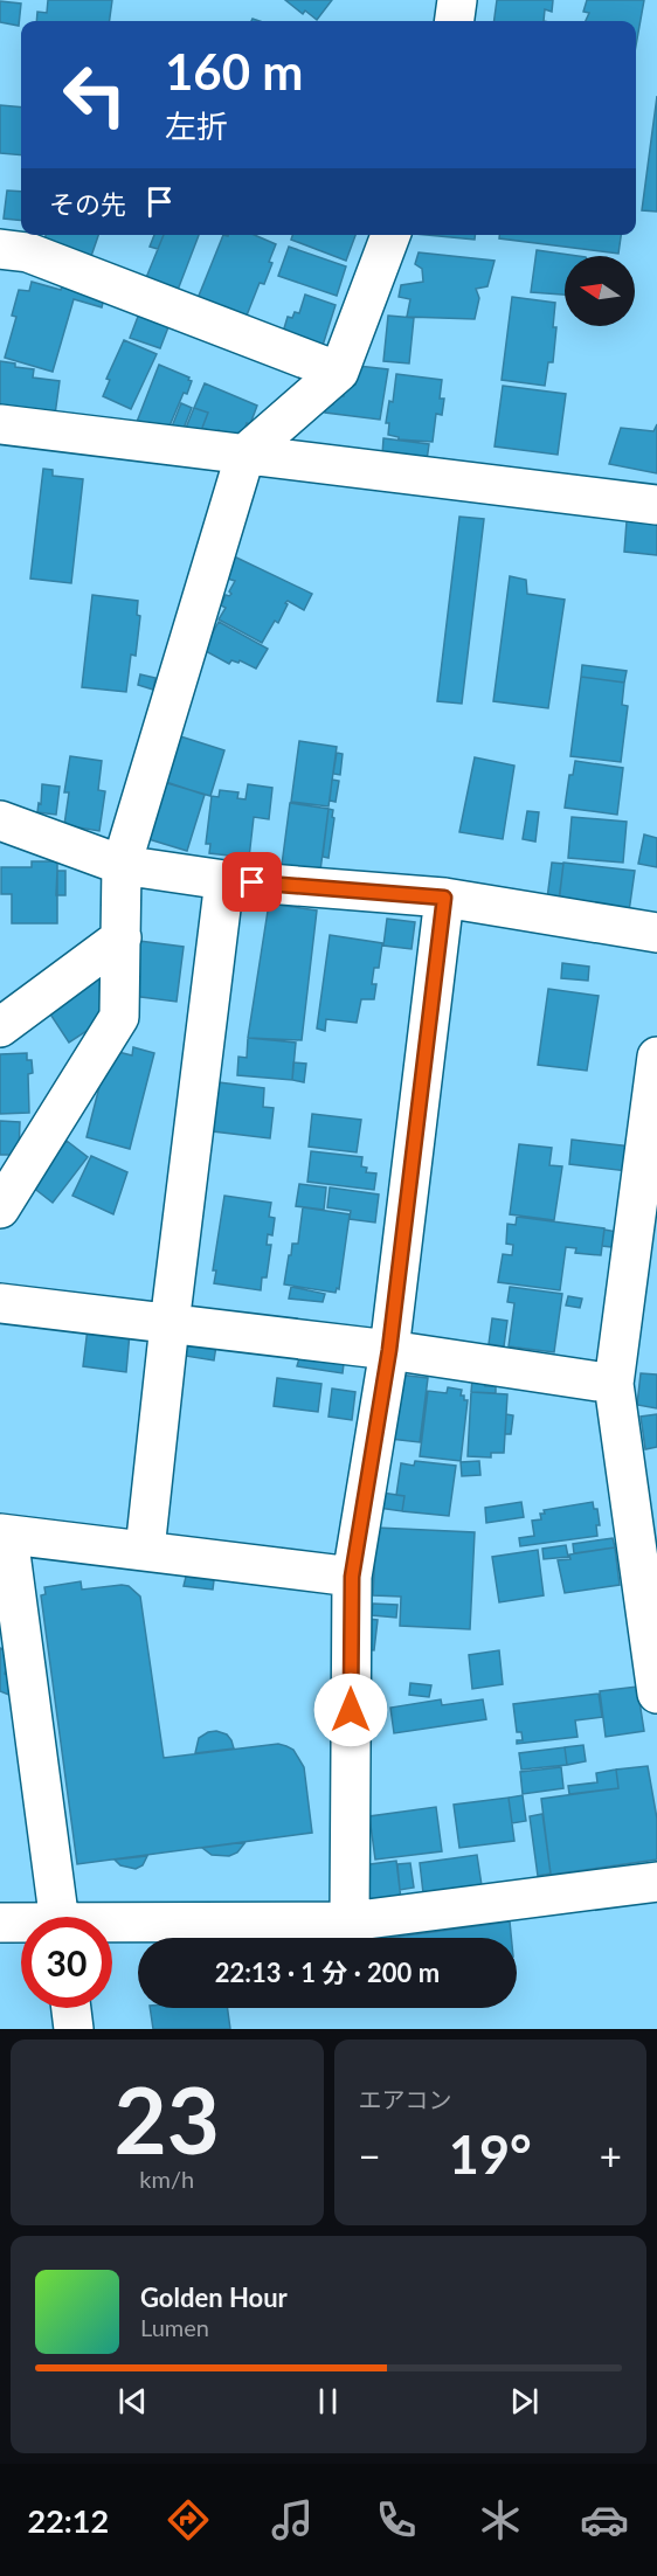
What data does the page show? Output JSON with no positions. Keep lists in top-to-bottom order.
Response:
{
  "north": "left",
  "page": {
    "turn": ["160 m", "左折"],
    "then": "その先",
    "limit": "30",
    "trip": "22:13 · 1 分 · 200 m",
    "tile": [
      ["23", "km/h"],
      "エアコン"
    ],
    "heat": ["−", "19°", "+"],
    "song": ["Golden Hour", "Lumen"],
    "tabs": "22:12"
  }
}
